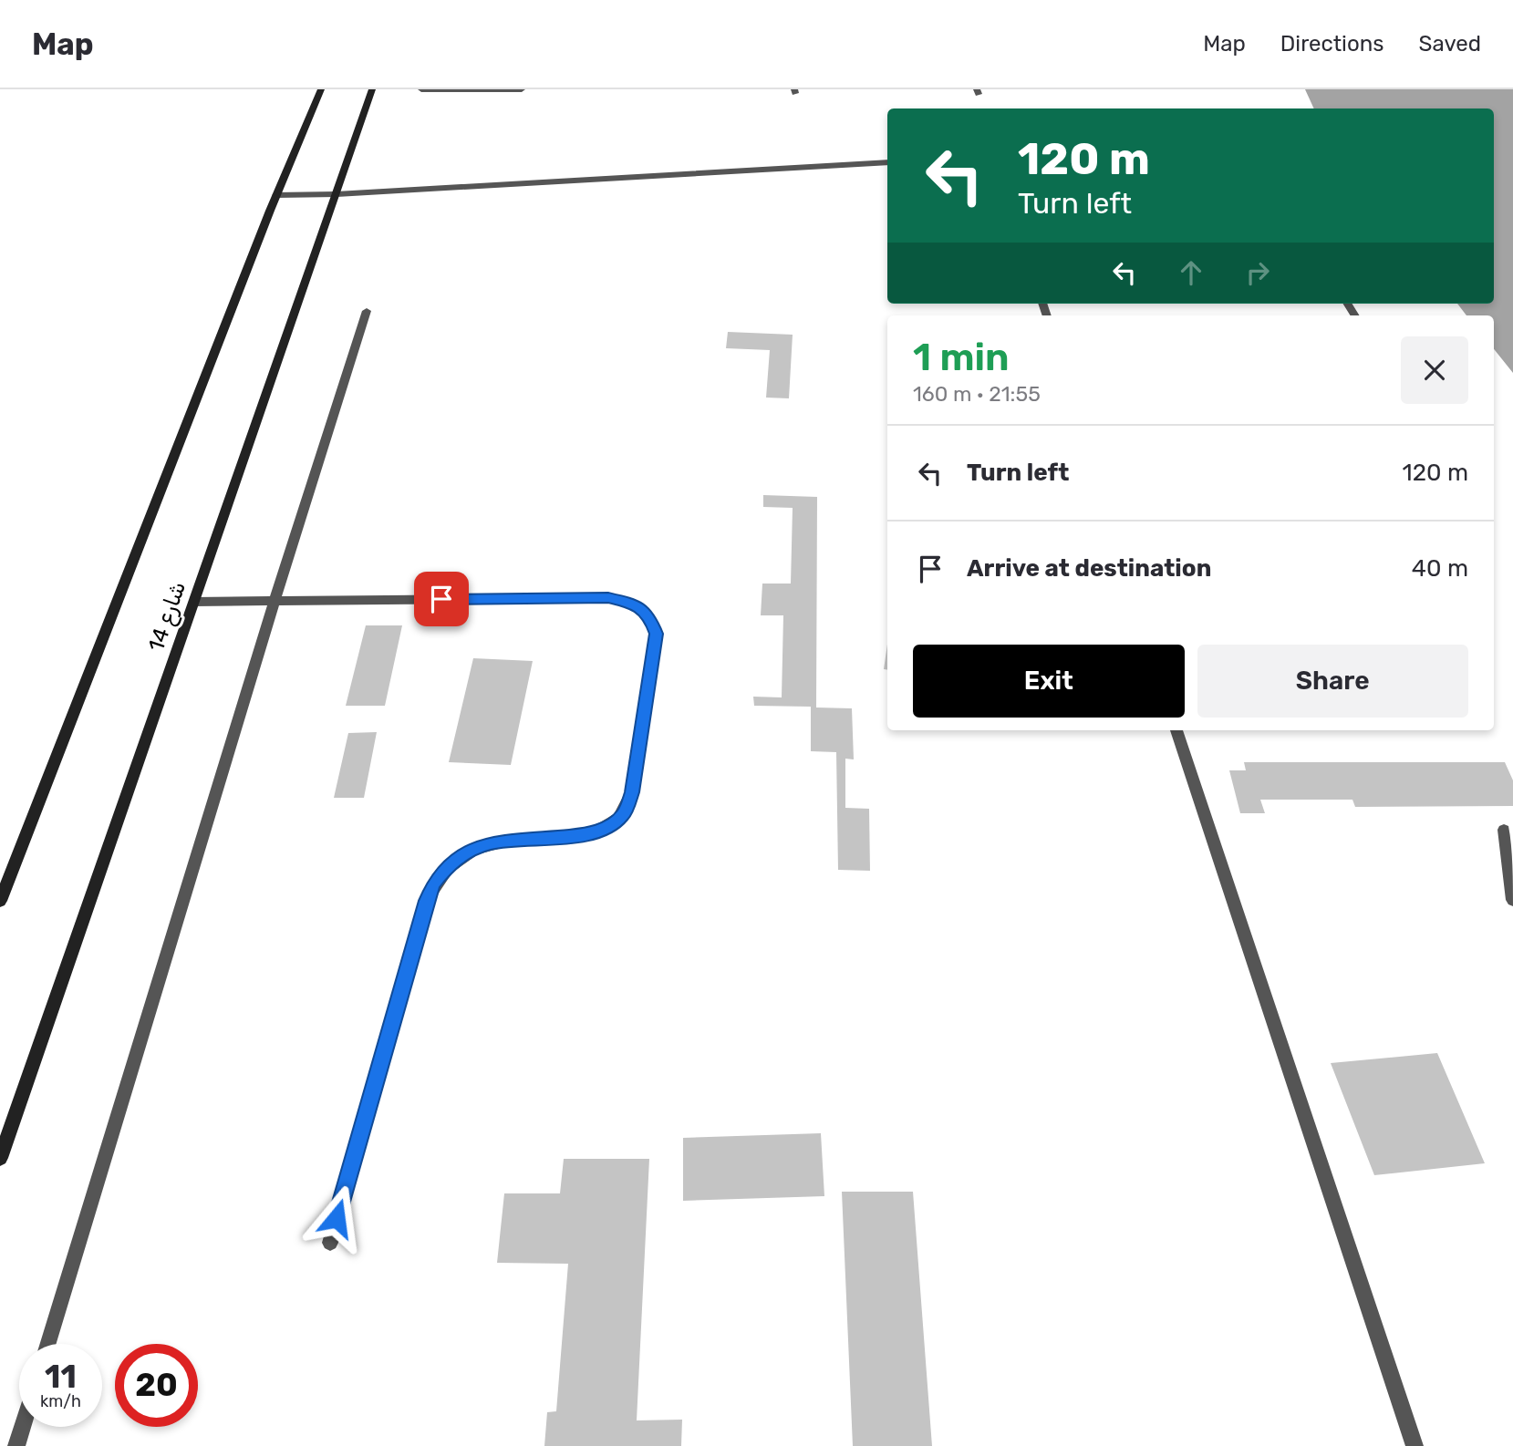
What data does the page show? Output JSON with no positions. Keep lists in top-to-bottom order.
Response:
{
  "streets": {
    "street": ["شارع 14"]
  },
  "page": {
    "header": "Map",
    "nav": ["Map", "Directions", "Saved"],
    "turn": ["120 m", "Turn left"],
    "heading": ["1 min", "160 m · 21:55"],
    "list": [
      {
        "name": "Turn left",
        "value": "120 m"
      },
      {
        "name": "Arrive at destination",
        "value": "40 m"
      }
    ],
    "buttons": ["Exit", "Share"],
    "speed": "11 km/h",
    "limit": "20"
  }
}
